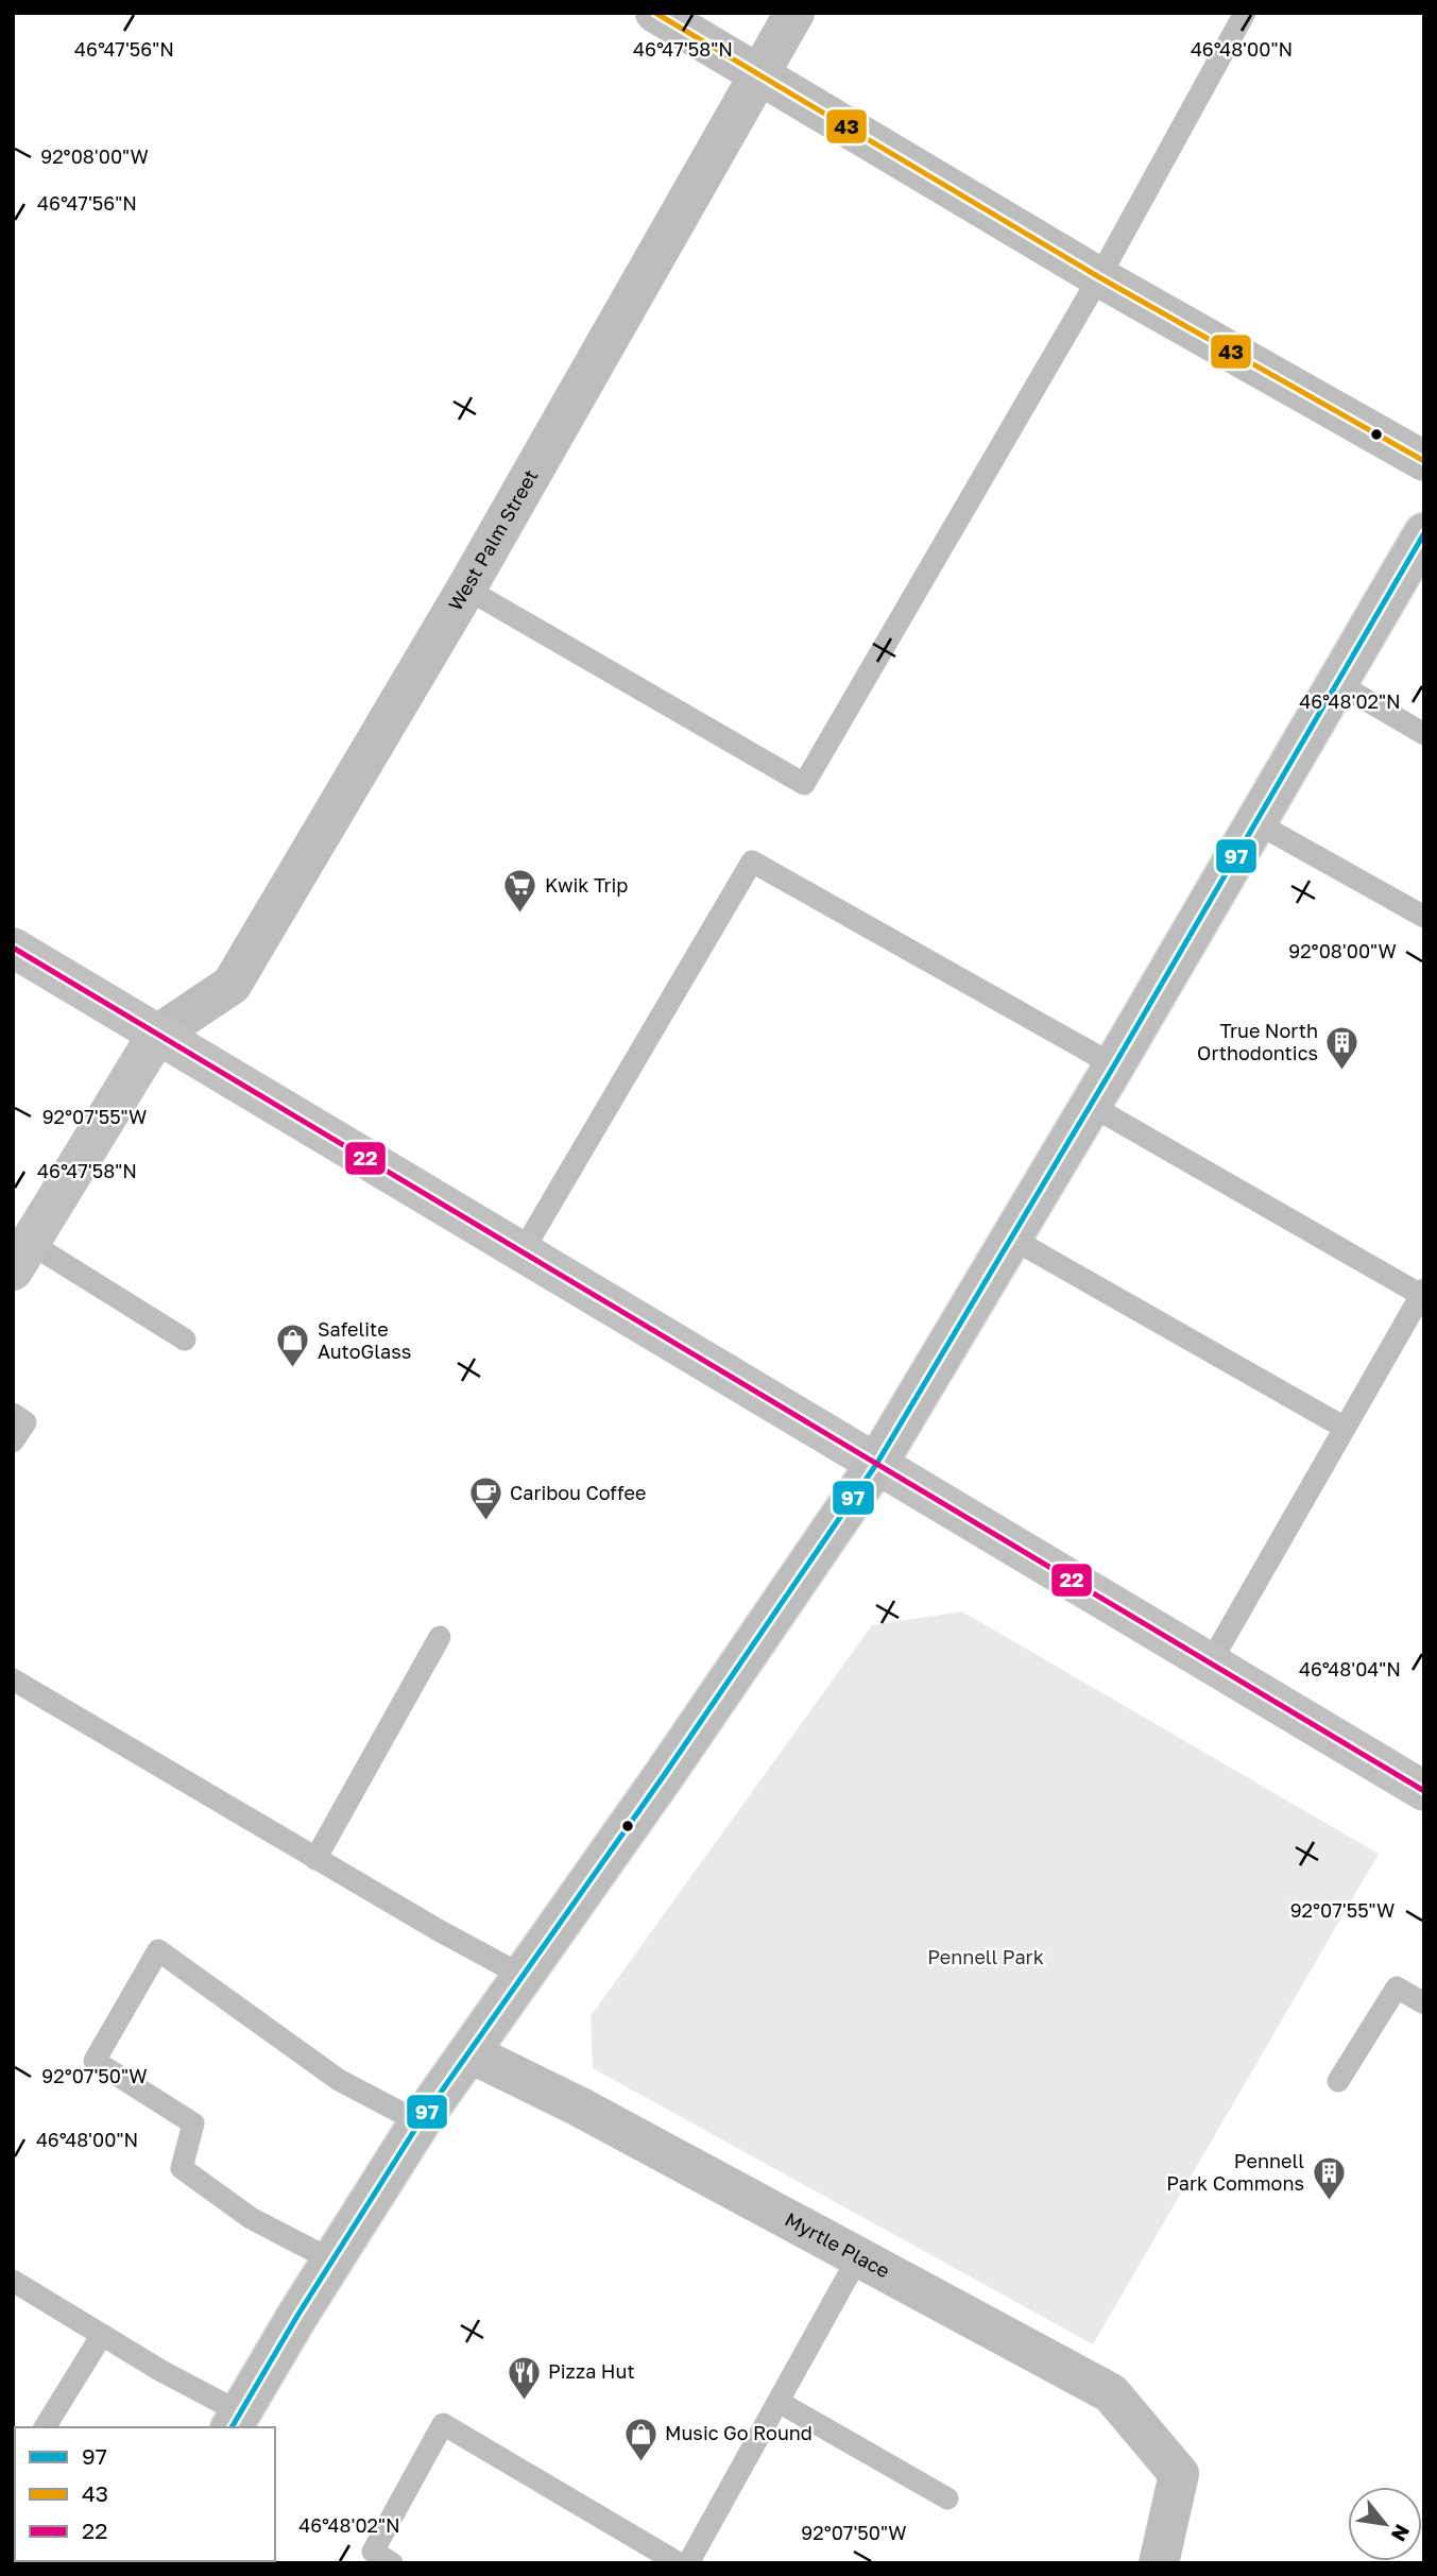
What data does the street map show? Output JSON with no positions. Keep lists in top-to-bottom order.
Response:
{
  "streets": {
    "main road": ["West Palm Street", "Myrtle Place"]
  },
  "parks": ["Pennell Park"],
  "places": {
    "supermarket": ["Kwik Trip"],
    "building": ["True North Orthodontics", "Pennell Park Commons"],
    "shop": ["Safelite AutoGlass", "Music Go Round"],
    "cafe": ["Caribou Coffee"],
    "restaurant": ["Pizza Hut"]
  },
  "lines": ["transit line 43", "transit line 97", "transit line 22"],
  "legend": ["97", "43", "22"],
  "north": "bottom right",
  "coordinates": [
    "46°47'56\"N",
    "46°47'58\"N",
    "46°48'00\"N",
    "92°08'00\"W",
    "46°48'02\"N",
    "92°07'55\"W",
    "46°48'04\"N",
    "92°07'50\"W"
  ]
}
